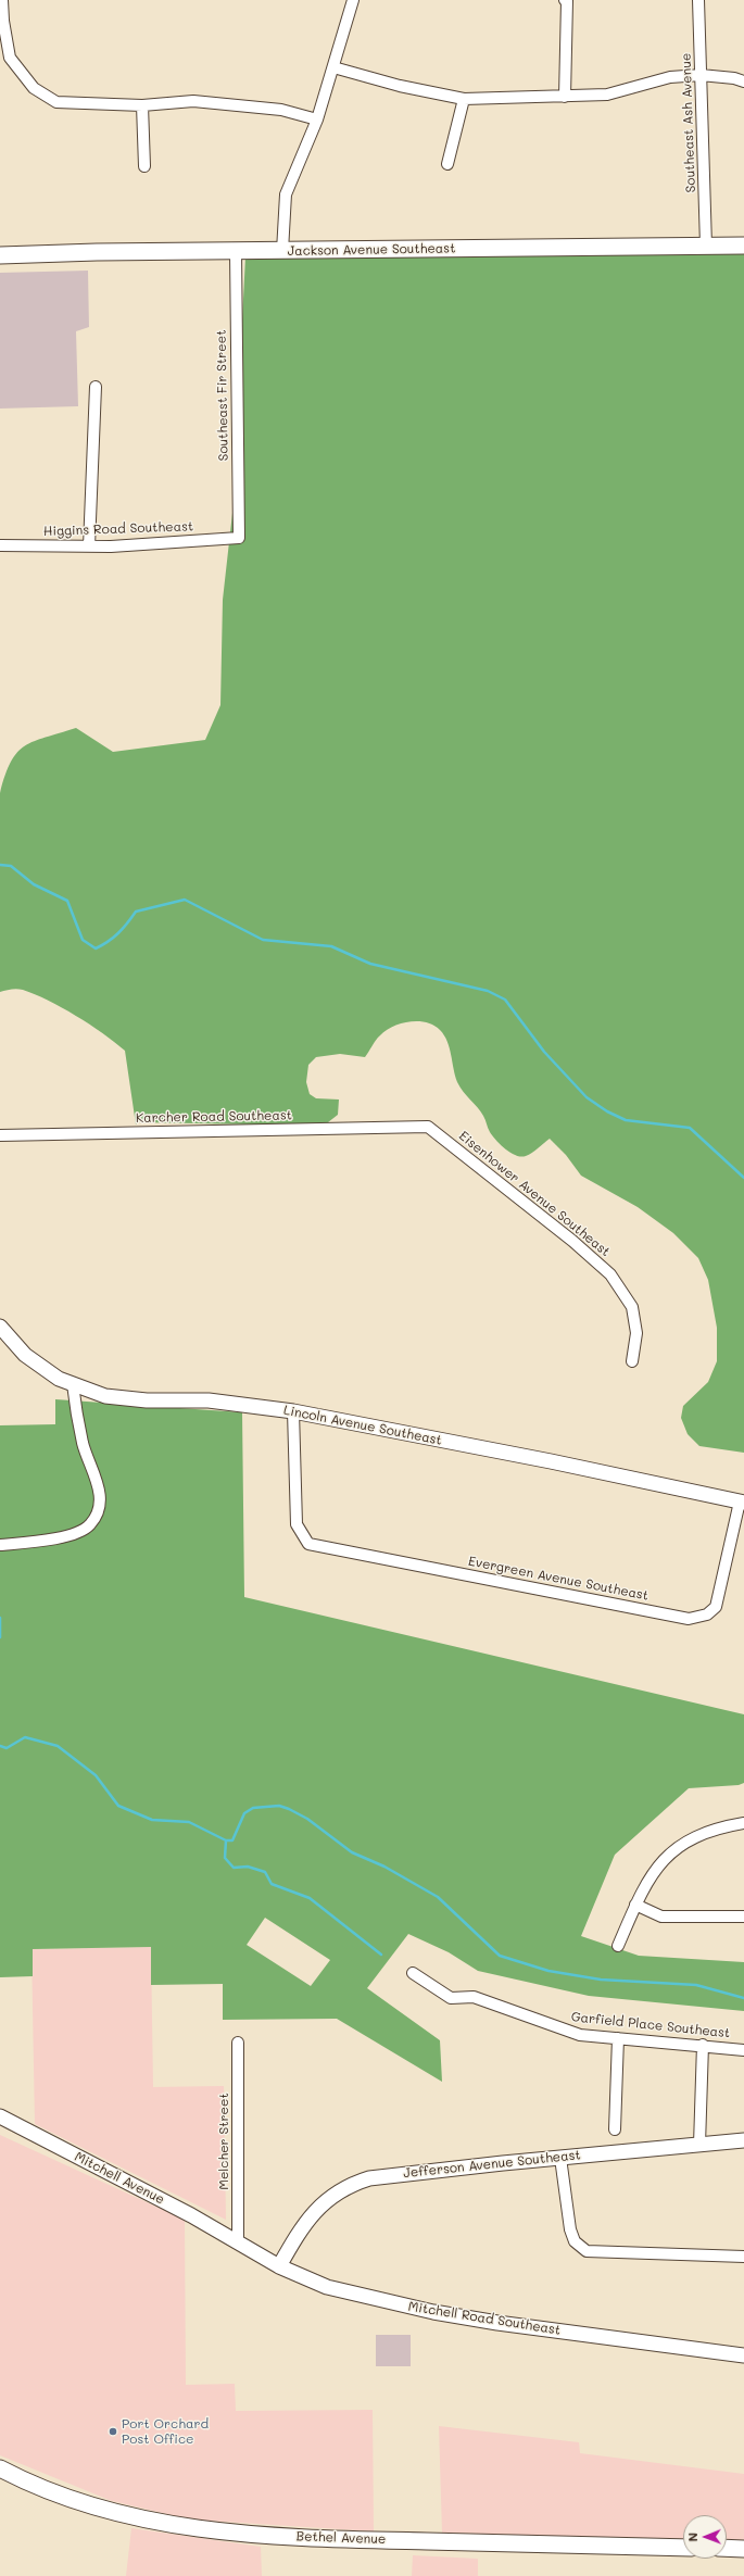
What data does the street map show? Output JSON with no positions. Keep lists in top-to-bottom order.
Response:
{
  "streets": {
    "main road": ["Jackson Avenue Southeast", "Bethel Avenue"],
    "street": [
      "Southeast Ash Avenue",
      "Southeast Fir Street",
      "Higgins Road Southeast",
      "Karcher Road Southeast",
      "Eisenhower Avenue Southeast",
      "Lincoln Avenue Southeast",
      "Evergreen Avenue Southeast",
      "Garfield Place Southeast",
      "Melcher Street",
      "Jefferson Avenue Southeast",
      "Mitchell Avenue",
      "Mitchell Road Southeast"
    ]
  },
  "crossings": [
    ["Southeast Ash Avenue", "Jackson Avenue Southeast"],
    ["Jackson Avenue Southeast", "Southeast Fir Street"],
    ["Southeast Fir Street", "Higgins Road Southeast"],
    ["Karcher Road Southeast", "Eisenhower Avenue Southeast"],
    ["Lincoln Avenue Southeast", "Evergreen Avenue Southeast"],
    ["Melcher Street", "Mitchell Avenue"],
    ["Melcher Street", "Mitchell Road Southeast"],
    ["Jefferson Avenue Southeast", "Mitchell Road Southeast"],
    ["Mitchell Avenue", "Mitchell Road Southeast"]
  ],
  "places": ["Port Orchard Post Office"],
  "north": "left"
}
